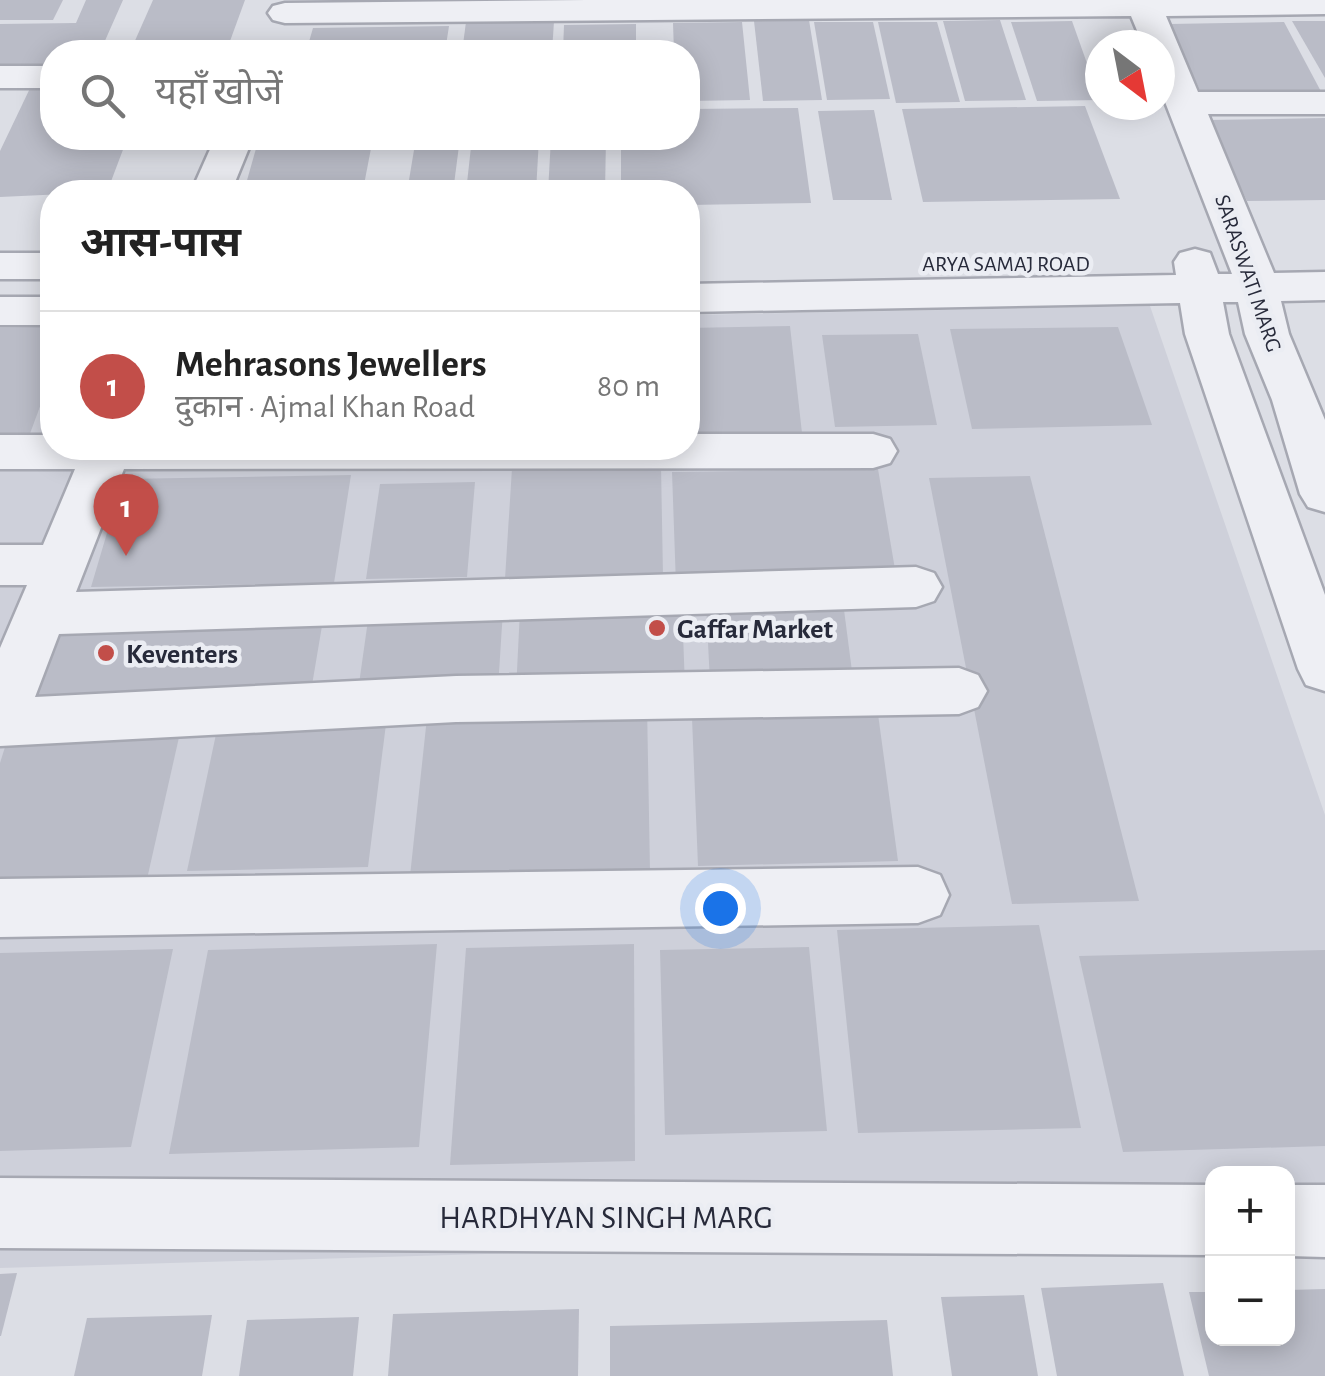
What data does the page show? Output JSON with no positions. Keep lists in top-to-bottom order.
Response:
{
  "streets": {
    "street": ["ARYA SAMAJ ROAD", "SARASWATI MARG", "HARDHYAN SINGH MARG"]
  },
  "places": ["Gaffar Market", "Keventers"],
  "north": "bottom right",
  "page": {
    "search": "यहाँ खोजें",
    "heading": "आस-पास",
    "list": [
      {
        "mark": "1",
        "name": "Mehrasons Jewellers",
        "note": "दुकान · Ajmal Khan Road",
        "value": "80 m"
      }
    ],
    "pins": "1",
    "map_buttons": ["+", "−"]
  }
}
